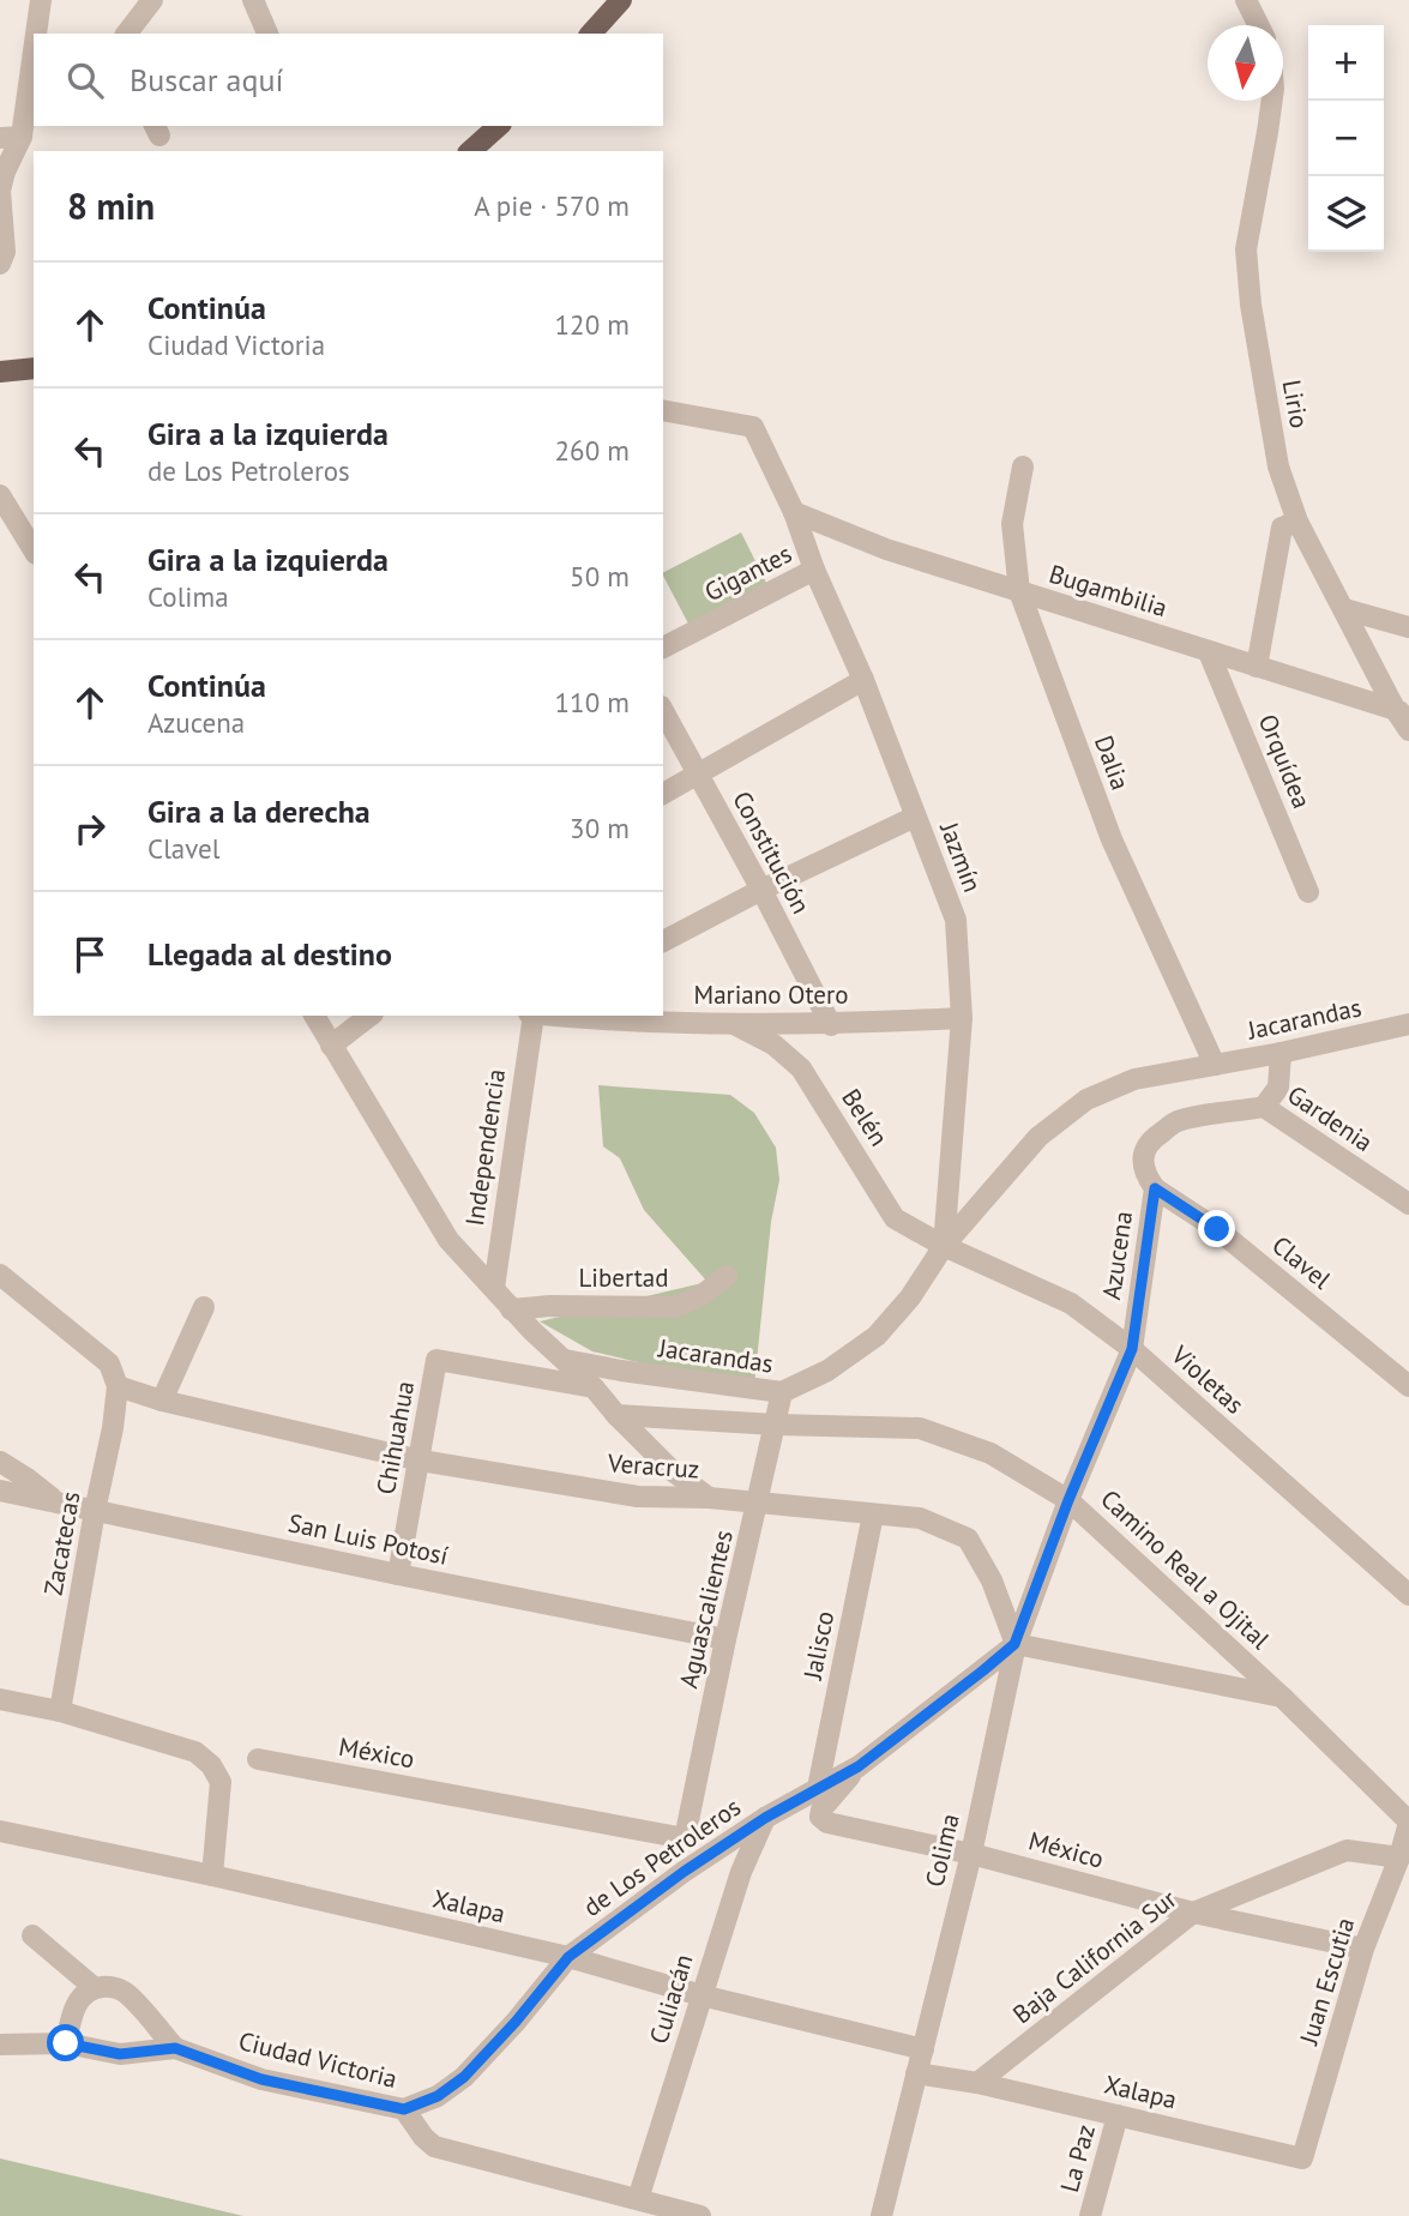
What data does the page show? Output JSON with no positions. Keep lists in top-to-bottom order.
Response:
{
  "streets": {
    "street": [
      "Lirio",
      "Gigantes",
      "Bugambilia",
      "Orquídea",
      "Dalia",
      "Constitución",
      "Jazmín",
      "Mariano Otero",
      "Jacarandas",
      "Belén",
      "Gardenia",
      "Independencia",
      "Azucena",
      "Clavel",
      "Libertad",
      "Violetas",
      "Chihuahua",
      "Veracruz",
      "San Luis Potosí",
      "Zacatecas",
      "Camino Real a Ojital",
      "Aguascalientes",
      "Jalisco",
      "México",
      "Colima",
      "de Los Petroleros",
      "Xalapa",
      "Baja California Sur",
      "Juan Escutia",
      "Culiacán",
      "Ciudad Victoria",
      "La Paz"
    ]
  },
  "crossings": [
    ["Lirio", "Bugambilia"],
    ["Gigantes", "Jazmín"],
    ["Bugambilia", "Orquídea"],
    ["Bugambilia", "Dalia"],
    ["Bugambilia", "Jazmín"],
    ["Dalia", "Jacarandas"],
    ["Constitución", "Mariano Otero"],
    ["Jazmín", "Mariano Otero"],
    ["Jazmín", "Jacarandas"],
    ["Jazmín", "Belén"],
    ["Jazmín", "Violetas"],
    ["Mariano Otero", "Belén"],
    ["Jacarandas", "Belén"],
    ["Jacarandas", "Violetas"],
    ["Jacarandas", "Aguascalientes"],
    ["Belén", "Violetas"],
    ["Gardenia", "Azucena"],
    ["Azucena", "Clavel"],
    ["Azucena", "Violetas"],
    ["Azucena", "Camino Real a Ojital"],
    ["Azucena", "Colima"],
    ["Chihuahua", "Veracruz"],
    ["Chihuahua", "San Luis Potosí"],
    ["Veracruz", "Zacatecas"],
    ["Veracruz", "Aguascalientes"],
    ["Veracruz", "Jalisco"],
    ["Veracruz", "Colima"],
    ["Veracruz", "de Los Petroleros"],
    ["San Luis Potosí", "Zacatecas"],
    ["San Luis Potosí", "Aguascalientes"],
    ["Camino Real a Ojital", "Aguascalientes"],
    ["Camino Real a Ojital", "Colima"],
    ["Camino Real a Ojital", "Juan Escutia"],
    ["Aguascalientes", "México"],
    ["Jalisco", "de Los Petroleros"],
    ["México", "Colima"],
    ["México", "de Los Petroleros"],
    ["México", "Baja California Sur"],
    ["México", "Juan Escutia"],
    ["Colima", "de Los Petroleros"],
    ["Colima", "Xalapa"],
    ["de Los Petroleros", "Xalapa"],
    ["de Los Petroleros", "Culiacán"],
    ["de Los Petroleros", "Ciudad Victoria"],
    ["Xalapa", "Baja California Sur"],
    ["Xalapa", "Juan Escutia"],
    ["Xalapa", "Culiacán"],
    ["Xalapa", "La Paz"],
    ["Baja California Sur", "Juan Escutia"],
    ["Culiacán", "Ciudad Victoria"]
  ],
  "north": "bottom",
  "page": {
    "map_buttons": ["+", "−"],
    "search": "Buscar aquí",
    "heading": ["8 min", "A pie · 570 m"],
    "list": [
      ["Continúa", "Ciudad Victoria", "120 m"],
      ["Gira a la izquierda", "de Los Petroleros", "260 m"],
      ["Gira a la izquierda", "Colima", "50 m"],
      ["Continúa", "Azucena", "110 m"],
      ["Gira a la derecha", "Clavel", "30 m"],
      "Llegada al destino"
    ]
  }
}
